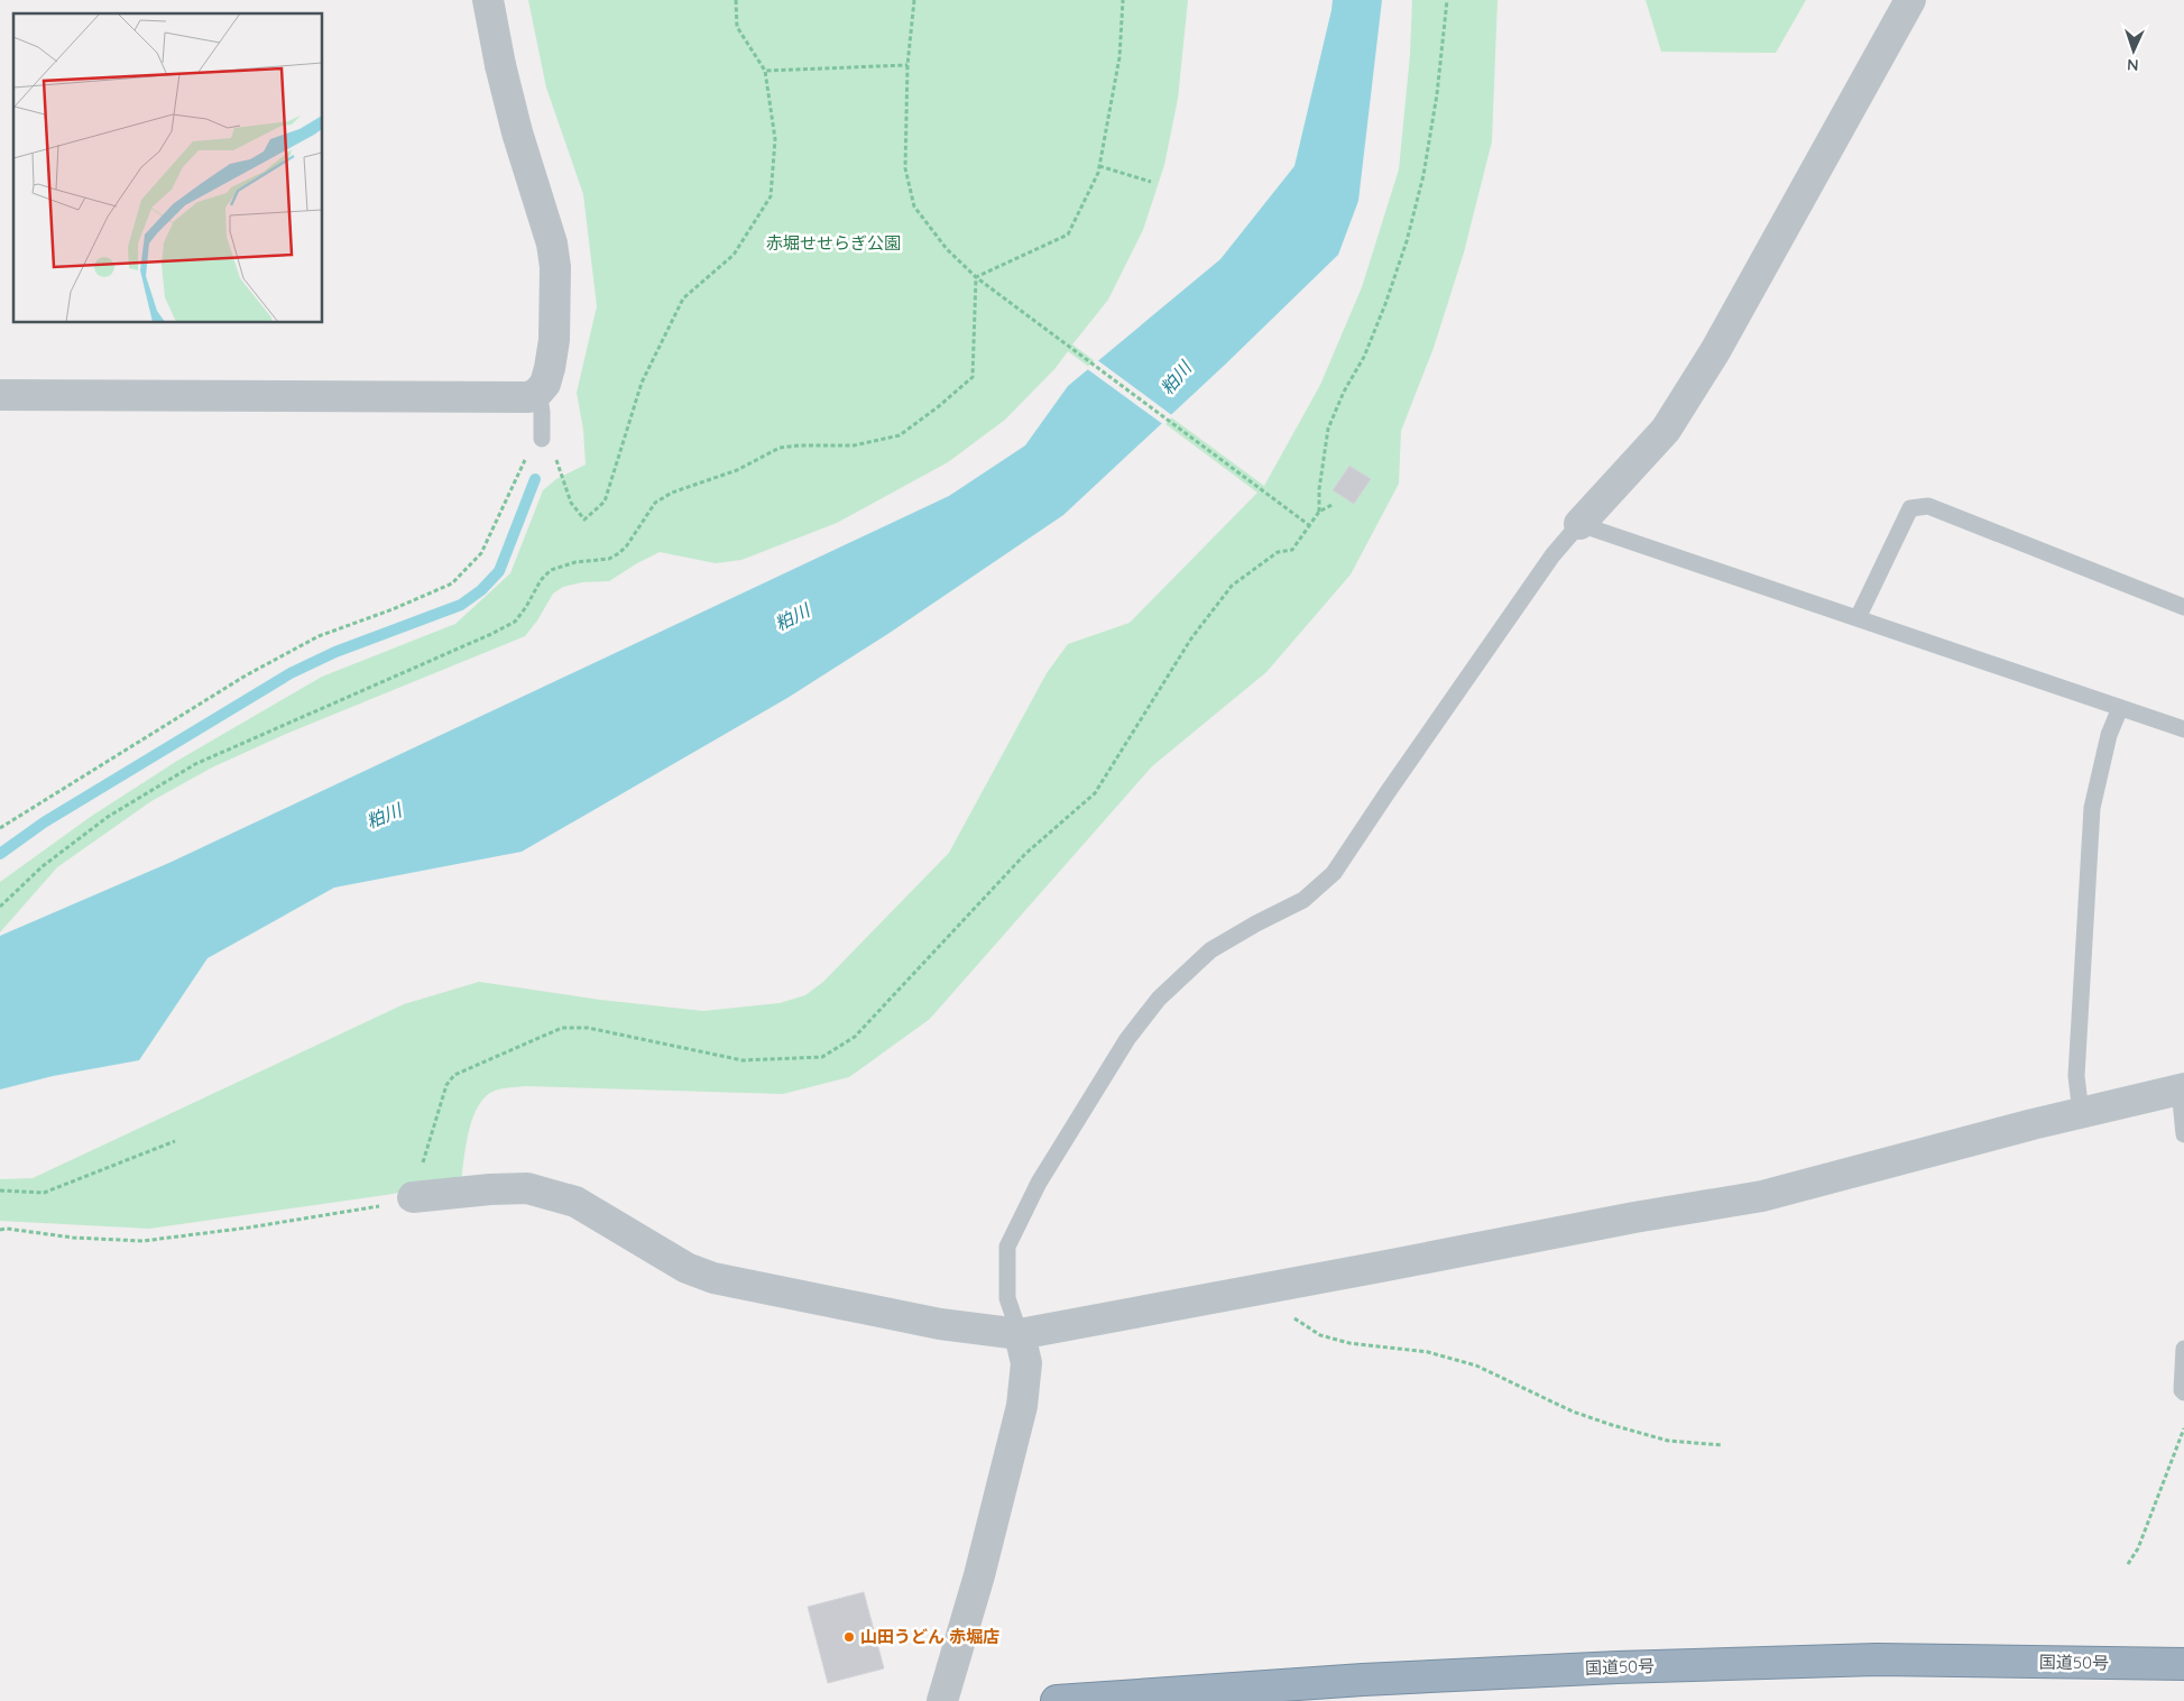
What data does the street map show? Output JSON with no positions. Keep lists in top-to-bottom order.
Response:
{
  "streets": {
    "highway": ["国道50号"]
  },
  "water": ["粕川"],
  "parks": ["赤堀せせらぎ公園"],
  "places": ["山田うどん 赤堀店"],
  "north": "bottom"
}
